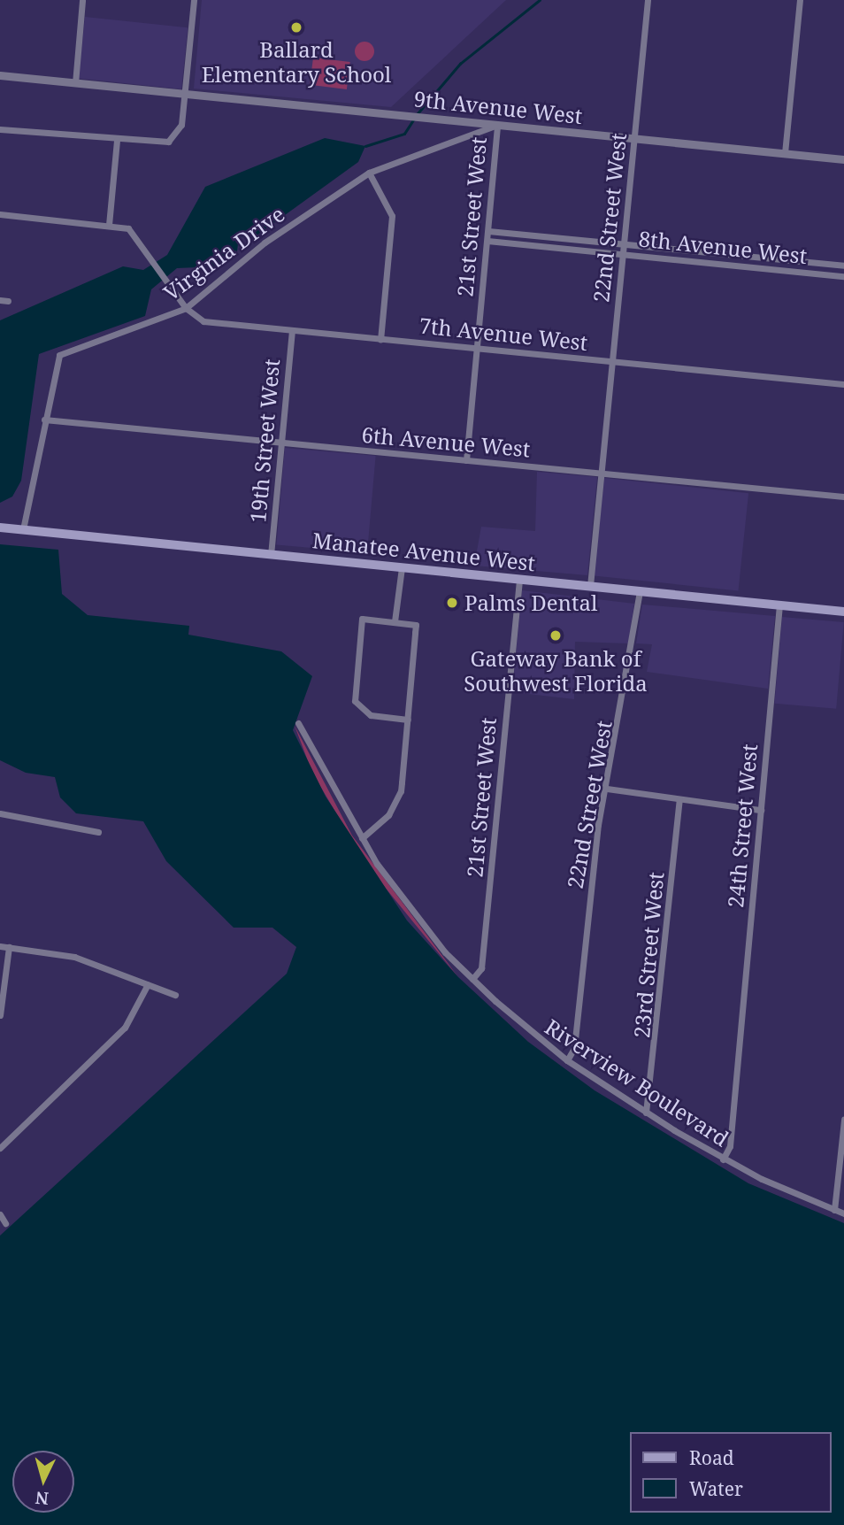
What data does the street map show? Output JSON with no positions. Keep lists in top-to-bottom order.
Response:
{
  "streets": {
    "main road": ["Manatee Avenue West"],
    "street": [
      "9th Avenue West",
      "21st Street West",
      "22nd Street West",
      "8th Avenue West",
      "Virginia Drive",
      "7th Avenue West",
      "19th Street West",
      "6th Avenue West",
      "24th Street West",
      "23rd Street West",
      "Riverview Boulevard"
    ]
  },
  "crossings": [
    ["9th Avenue West", "21st Street West"],
    ["9th Avenue West", "22nd Street West"],
    ["9th Avenue West", "Virginia Drive"],
    ["21st Street West", "8th Avenue West"],
    ["21st Street West", "Virginia Drive"],
    ["21st Street West", "7th Avenue West"],
    ["21st Street West", "6th Avenue West"],
    ["21st Street West", "Manatee Avenue West"],
    ["21st Street West", "Riverview Boulevard"],
    ["22nd Street West", "8th Avenue West"],
    ["22nd Street West", "7th Avenue West"],
    ["22nd Street West", "6th Avenue West"],
    ["22nd Street West", "Manatee Avenue West"],
    ["22nd Street West", "Riverview Boulevard"],
    ["Virginia Drive", "7th Avenue West"],
    ["Virginia Drive", "6th Avenue West"],
    ["Virginia Drive", "Manatee Avenue West"],
    ["7th Avenue West", "19th Street West"],
    ["19th Street West", "6th Avenue West"],
    ["19th Street West", "Manatee Avenue West"],
    ["Manatee Avenue West", "24th Street West"],
    ["24th Street West", "Riverview Boulevard"],
    ["23rd Street West", "Riverview Boulevard"]
  ],
  "places": ["Ballard Elementary School", "Palms Dental", "Gateway Bank of Southwest Florida"],
  "legend": ["Road", "Water"],
  "north": "bottom"
}
